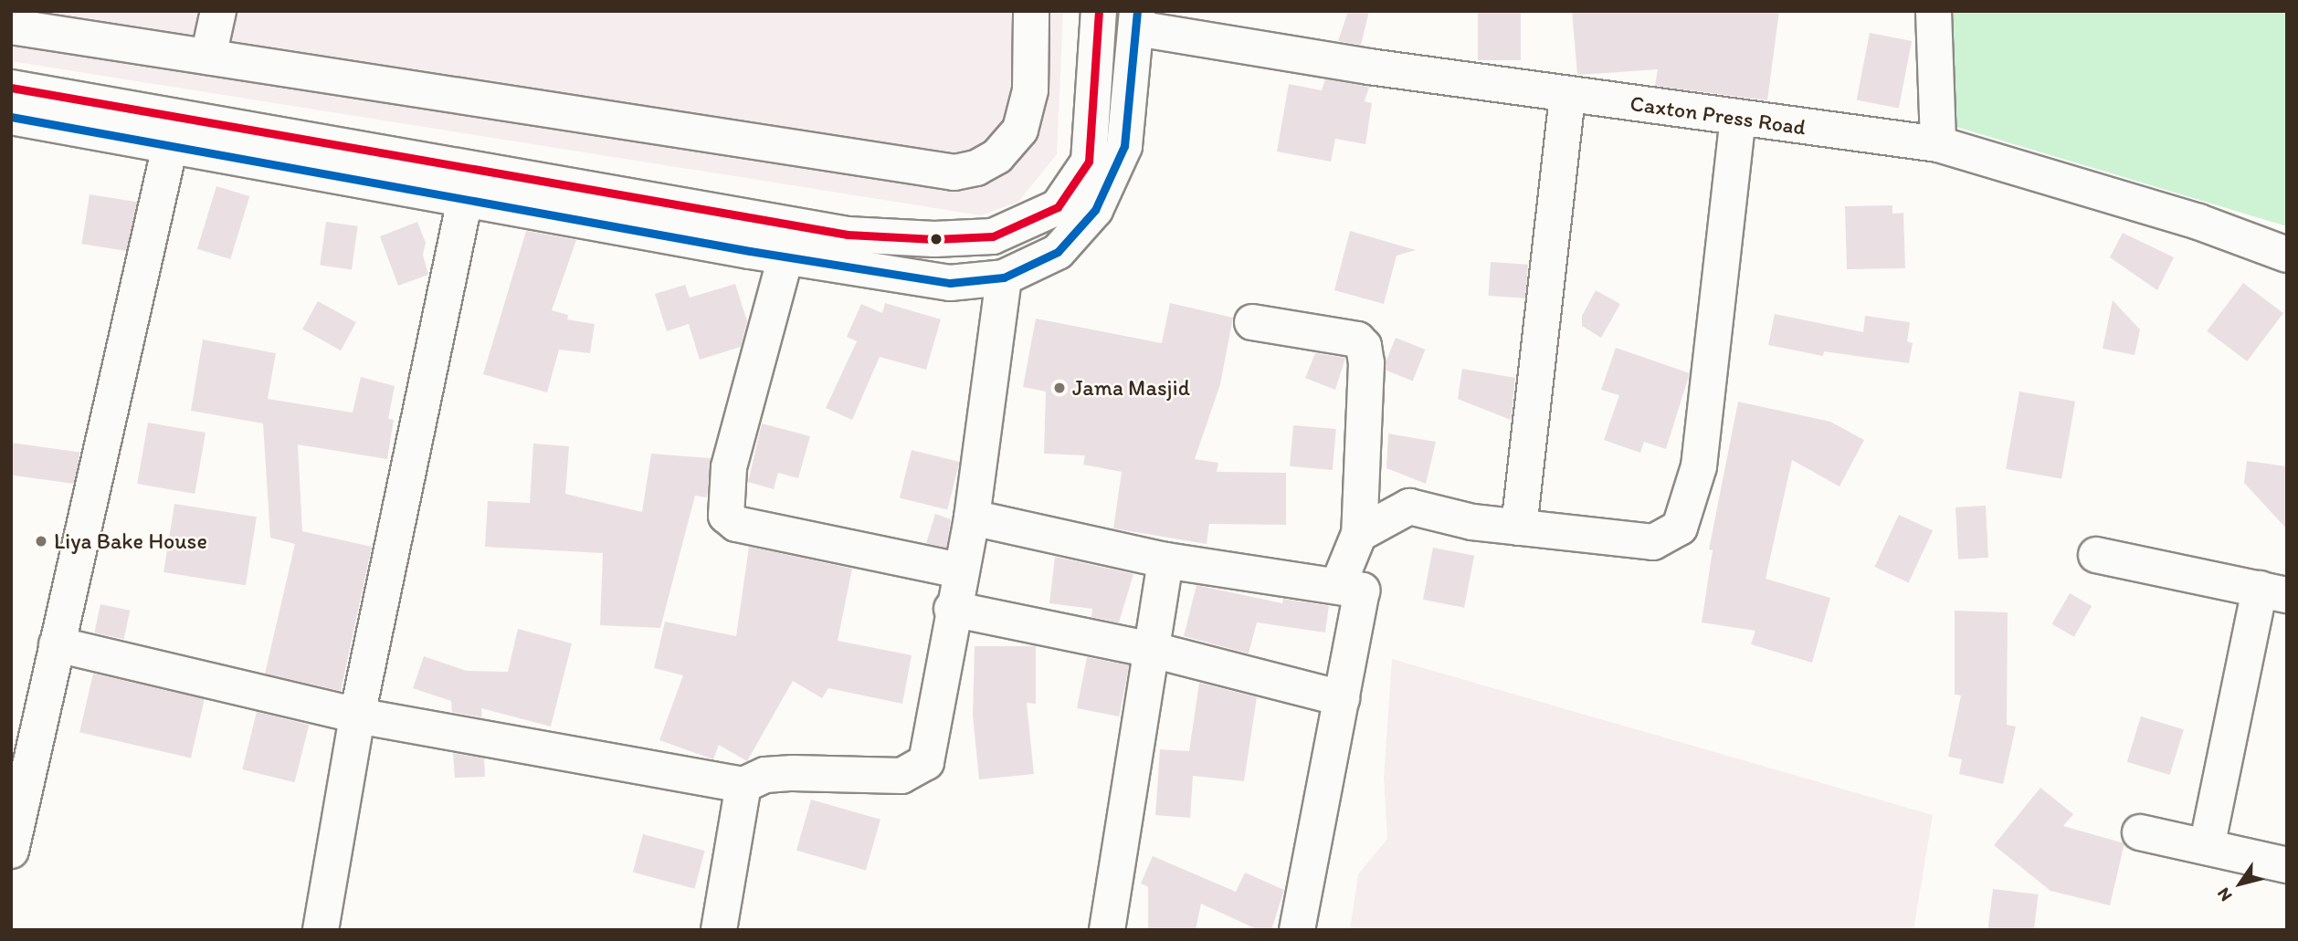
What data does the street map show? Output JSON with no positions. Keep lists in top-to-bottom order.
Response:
{
  "streets": {
    "street": ["Caxton Press Road"]
  },
  "places": ["Jama Masjid", "Liya Bake House"],
  "north": "bottom left"
}
